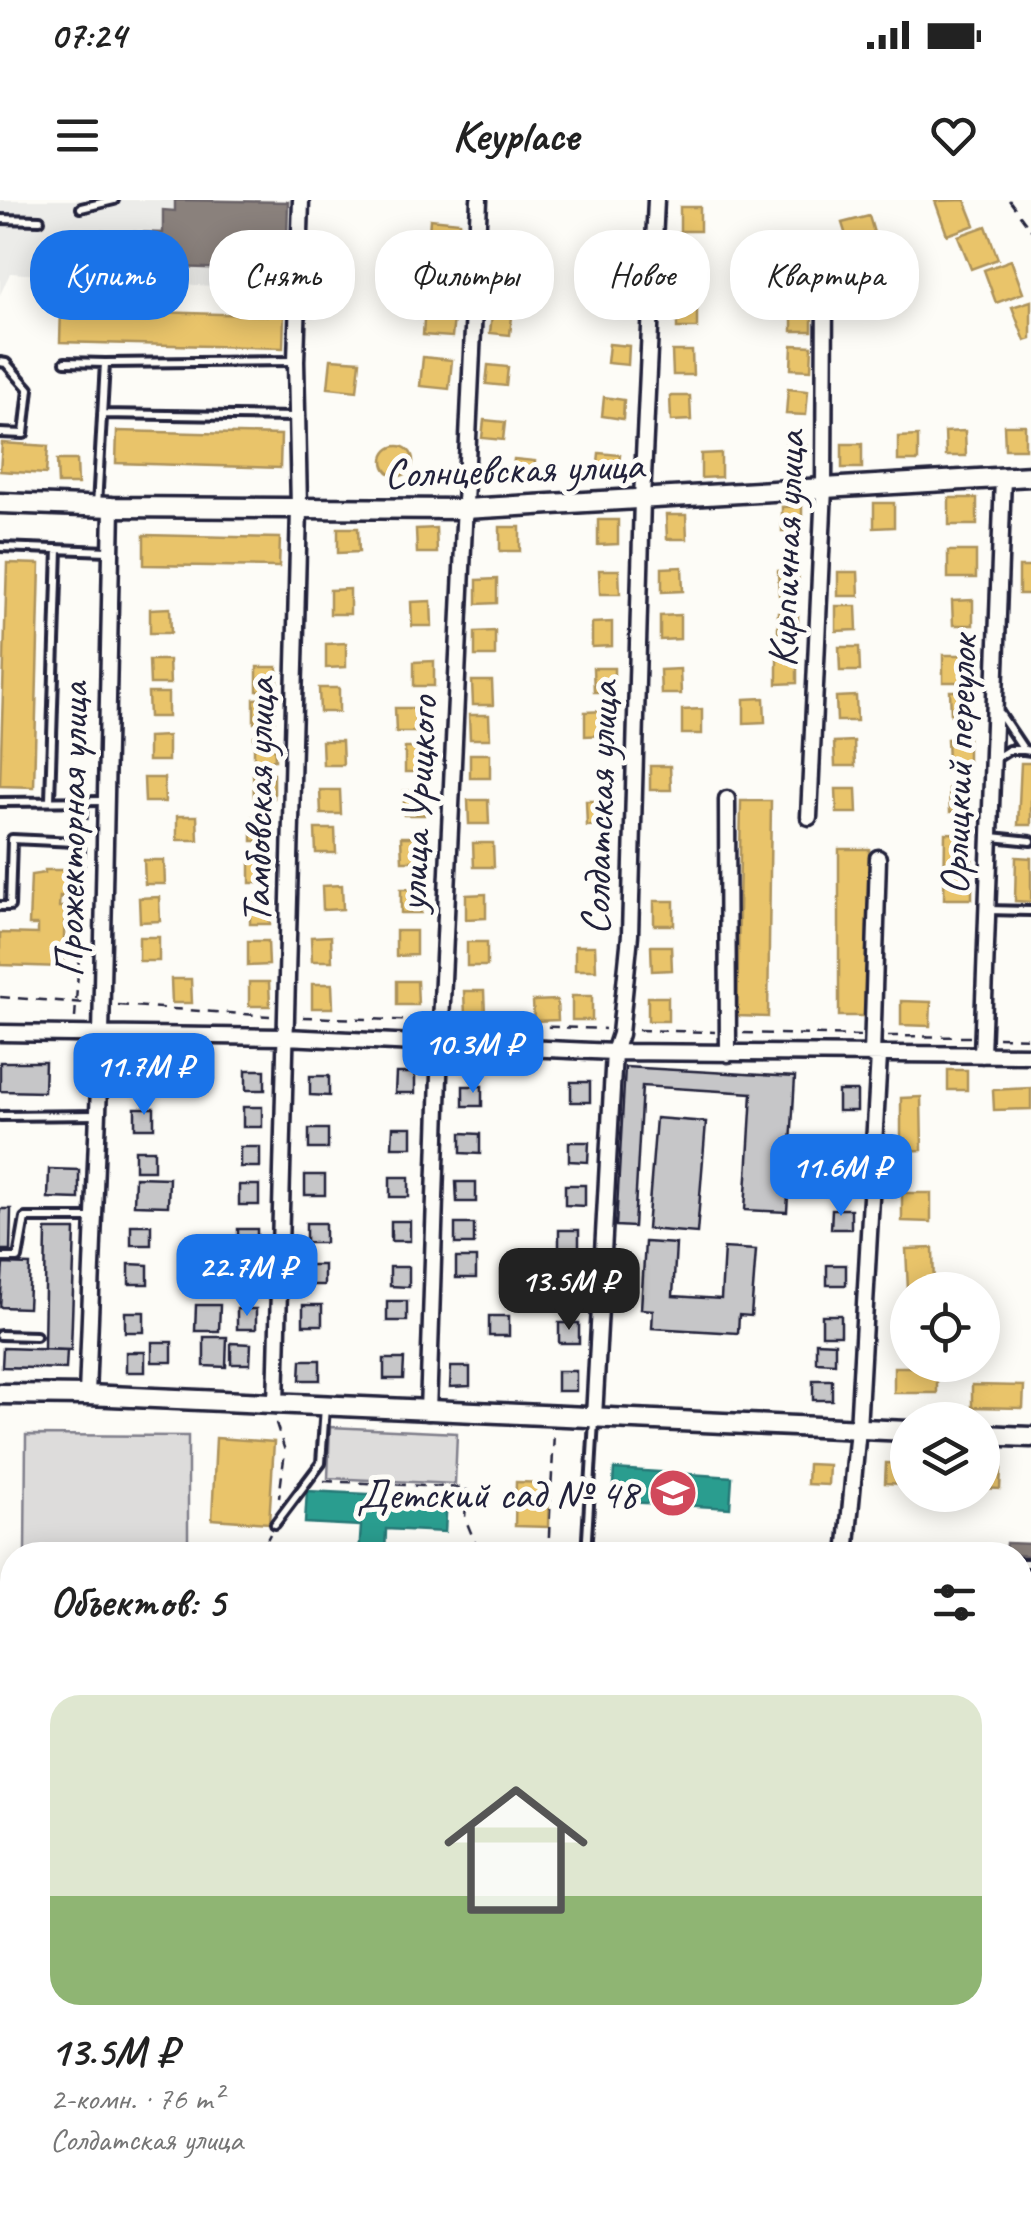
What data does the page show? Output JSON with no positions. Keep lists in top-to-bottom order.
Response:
{
  "streets": {
    "street": [
      "Солнцевская улица",
      "Кирпичная улица",
      "Орлицкий переулок",
      "Тамбовская улица",
      "улица Урицкого",
      "Солдатская улица",
      "Прожекторная улица"
    ]
  },
  "crossings": [
    ["Солнцевская улица", "Кирпичная улица"],
    ["Солнцевская улица", "Орлицкий переулок"],
    ["Солнцевская улица", "Тамбовская улица"],
    ["Солнцевская улица", "улица Урицкого"],
    ["Солнцевская улица", "Солдатская улица"],
    ["Солнцевская улица", "Прожекторная улица"]
  ],
  "places": {
    "school or university": ["Детский сад № 48"]
  },
  "page": {
    "status": "07:24",
    "header": "Keyplace",
    "chip": [
      "Купить",
      "Снять",
      "Фильтры",
      "Новое",
      "Квартира"
    ],
    "price": [
      "10.3M ₽",
      "11.7M ₽",
      "11.6M ₽",
      "22.7M ₽",
      "13.5M ₽"
    ],
    "heading": "Объектов: 5",
    "list": [
      {
        "name": "13.5M ₽",
        "note": "2-комн. · 76 m² · Солдатская улица"
      }
    ]
  }
}
